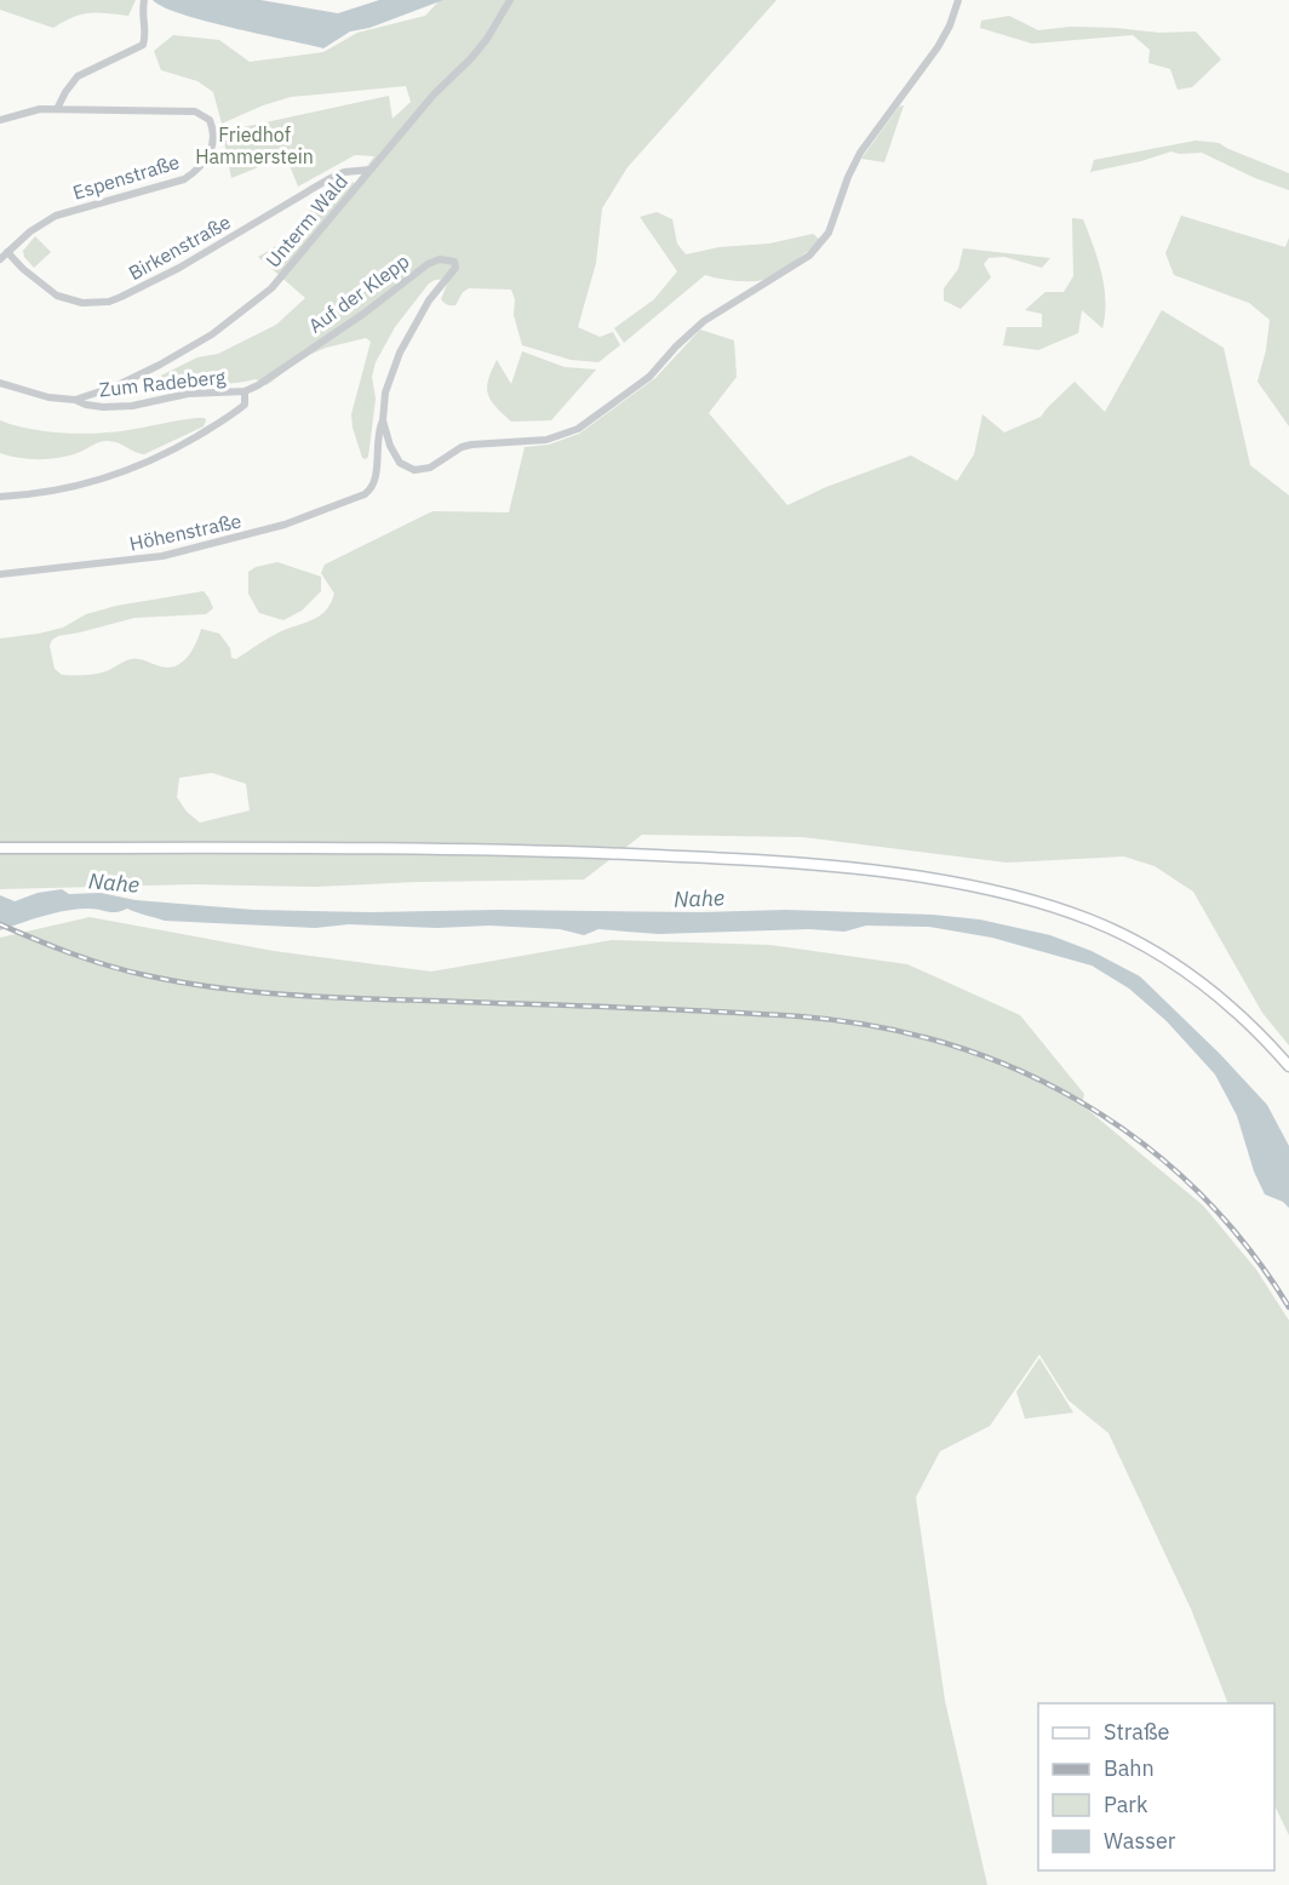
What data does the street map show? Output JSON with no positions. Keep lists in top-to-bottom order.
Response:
{
  "streets": {
    "street": [
      "Espenstraße",
      "Unterm Wald",
      "Birkenstraße",
      "Auf der Klepp",
      "Zum Radeberg",
      "Höhenstraße"
    ]
  },
  "crossings": [
    ["Espenstraße", "Birkenstraße"],
    ["Unterm Wald", "Birkenstraße"],
    ["Unterm Wald", "Zum Radeberg"],
    ["Auf der Klepp", "Zum Radeberg"],
    ["Auf der Klepp", "Höhenstraße"]
  ],
  "water": ["Nahe"],
  "parks": ["Friedhof Hammerstein"],
  "legend": [
    "Straße",
    "Bahn",
    "Park",
    "Wasser"
  ]
}
